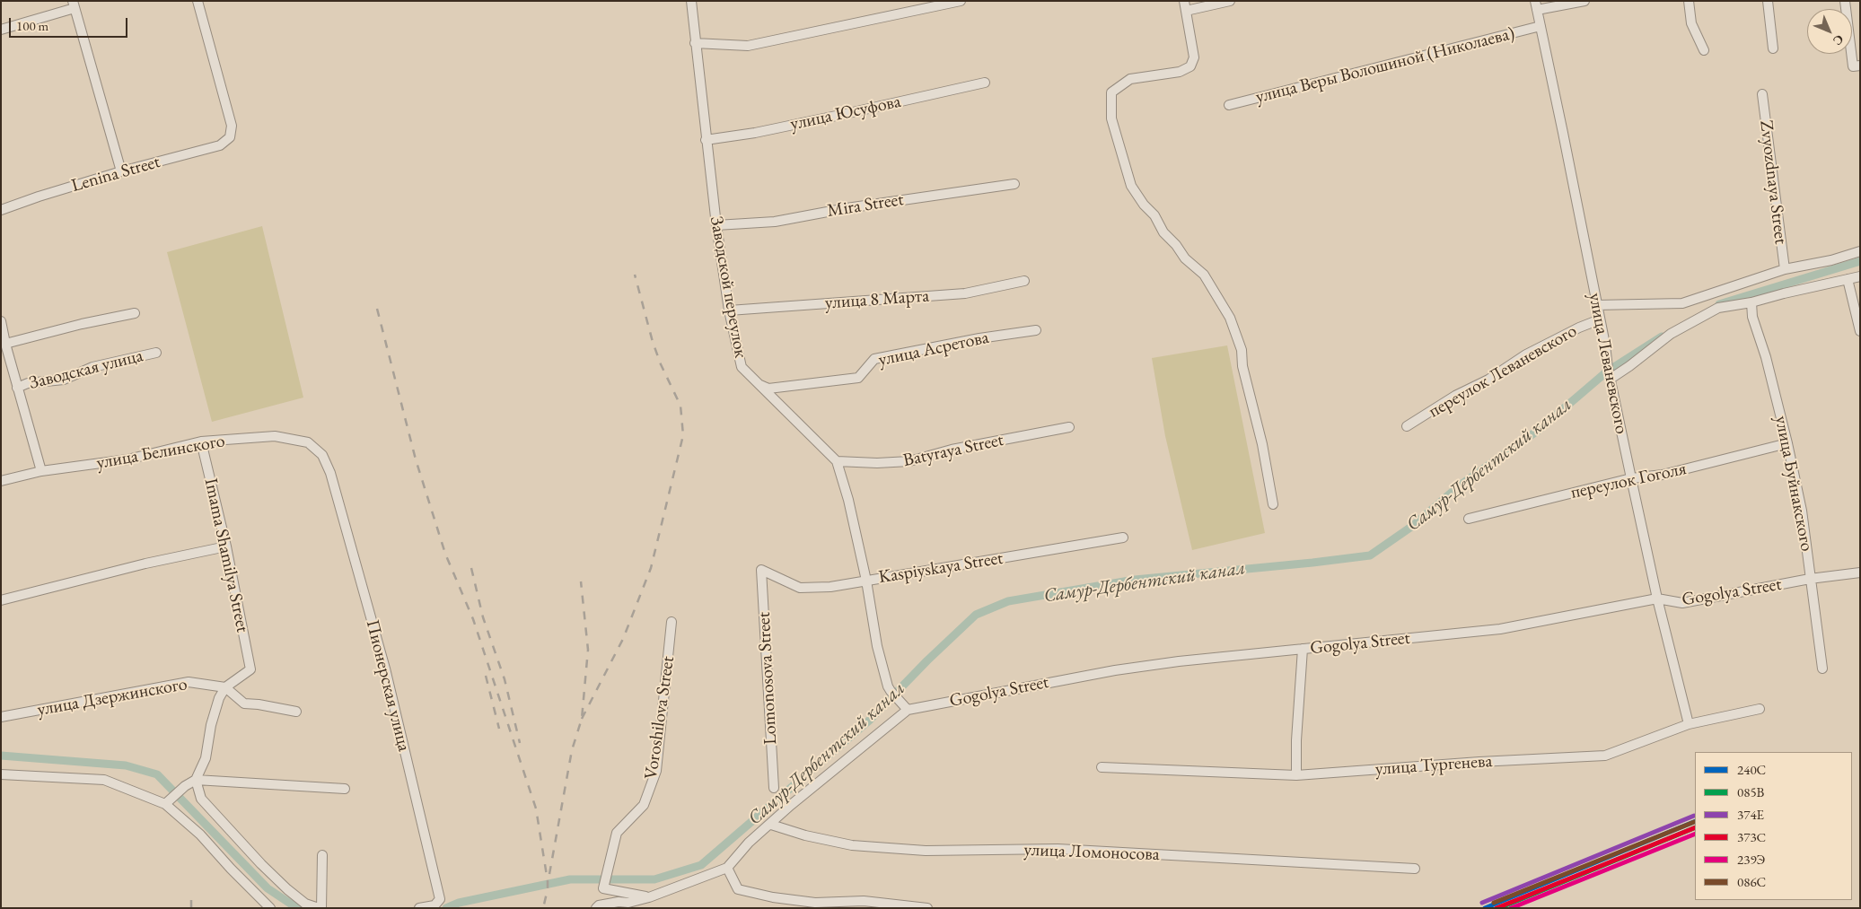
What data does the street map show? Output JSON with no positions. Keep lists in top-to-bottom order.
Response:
{
  "streets": {
    "street": [
      "улица Веры Волошиной (Николаева)",
      "улица Юсуфова",
      "Lenina Street",
      "Zvyozdnaya Street",
      "Mira Street",
      "Заводской переулок",
      "улица 8 Марта",
      "улица Асретова",
      "улица Леваневского",
      "Заводская улица",
      "переулок Леваневского",
      "Batyraya Street",
      "улица Белинского",
      "переулок Гоголя",
      "улица Буйнакского",
      "Imama Shamilya Street",
      "Kaspiyskaya Street",
      "Gogolya Street",
      "Lomonosova Street",
      "Пионерская улица",
      "улица Дзержинского",
      "Voroshilova Street",
      "улица Тургенева",
      "улица Ломоносова"
    ]
  },
  "crossings": [
    ["улица Веры Волошиной (Николаева)", "улица Леваневского"],
    ["улица Юсуфова", "Заводской переулок"],
    ["Mira Street", "Заводской переулок"],
    ["Заводской переулок", "улица 8 Марта"],
    ["Заводской переулок", "улица Асретова"],
    ["Заводской переулок", "Batyraya Street"],
    ["Заводской переулок", "Kaspiyskaya Street"],
    ["Заводской переулок", "Gogolya Street"],
    ["улица Леваневского", "переулок Леваневского"],
    ["улица Леваневского", "переулок Гоголя"],
    ["улица Леваневского", "Gogolya Street"],
    ["улица Леваневского", "улица Тургенева"],
    ["улица Белинского", "Imama Shamilya Street"],
    ["улица Белинского", "Пионерская улица"],
    ["переулок Гоголя", "улица Буйнакского"],
    ["улица Буйнакского", "Gogolya Street"],
    ["Imama Shamilya Street", "улица Дзержинского"],
    ["Kaspiyskaya Street", "Lomonosova Street"]
  ],
  "water": ["Самур-Дербентский канал"],
  "lines": [
    "transit line 374Е",
    "transit line 240С",
    "transit line 086С",
    "transit line 373C",
    "transit line 085В",
    "transit line 239Э"
  ],
  "legend": [
    "240С",
    "085В",
    "374Е",
    "373C",
    "239Э",
    "086С"
  ],
  "scale_bar": "100 m",
  "north": "bottom right"
}
